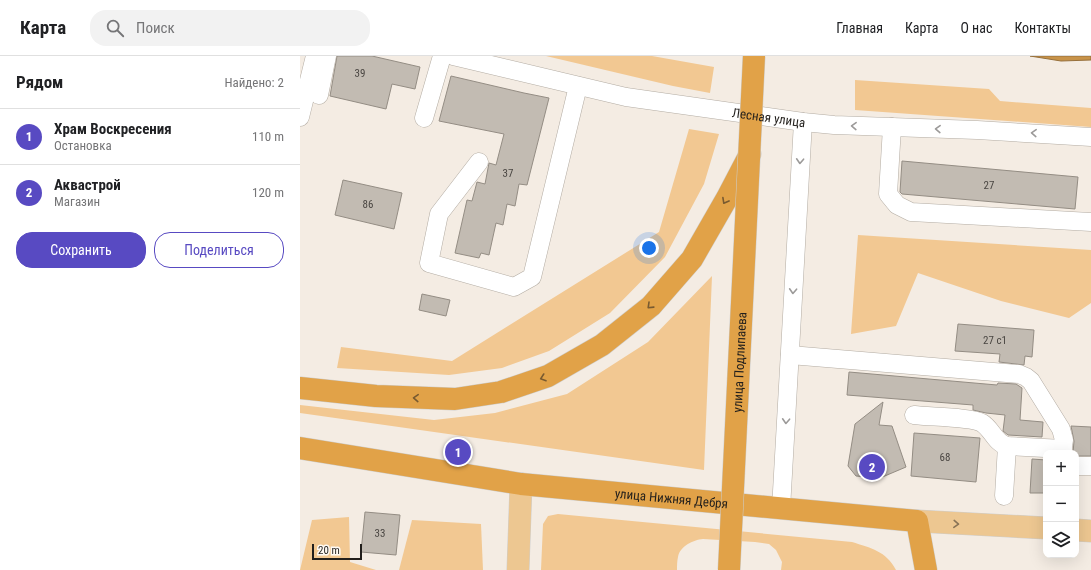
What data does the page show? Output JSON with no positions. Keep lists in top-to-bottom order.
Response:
{
  "streets": {
    "highway": ["улица Подлипаева", "улица Нижняя Дебря"],
    "street": ["Лесная улица"]
  },
  "one_way": ["Лесная улица"],
  "house_numbers": [
    "39",
    "37",
    "27",
    "86",
    "27 с1",
    "68",
    "33"
  ],
  "scale_bar": "20 m",
  "page": {
    "header": "Карта",
    "search": "Поиск",
    "nav": [
      "Главная",
      "Карта",
      "О нас",
      "Контакты"
    ],
    "heading": ["Рядом", "Найдено: 2"],
    "list": [
      {
        "mark": "1",
        "name": "Храм Воскресения",
        "note": "Остановка",
        "value": "110 m"
      },
      {
        "mark": "2",
        "name": "Аквастрой",
        "note": "Магазин",
        "value": "120 m"
      }
    ],
    "buttons": ["Сохранить", "Поделиться"],
    "pins": ["1", "2"],
    "map_buttons": ["+", "−"],
    "scale": "20 m"
  }
}
